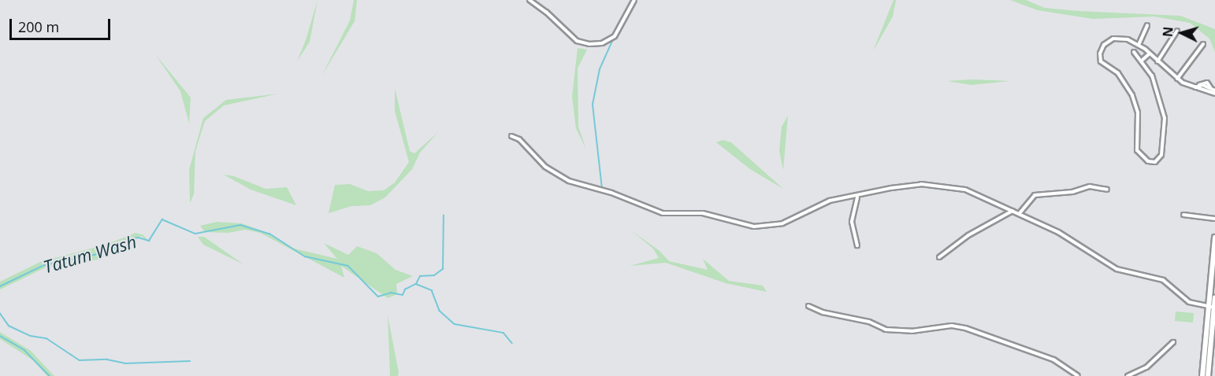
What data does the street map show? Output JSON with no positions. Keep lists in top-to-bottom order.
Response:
{
  "water": ["Tatum Wash"],
  "scale_bar": "200 m",
  "north": "left"
}
